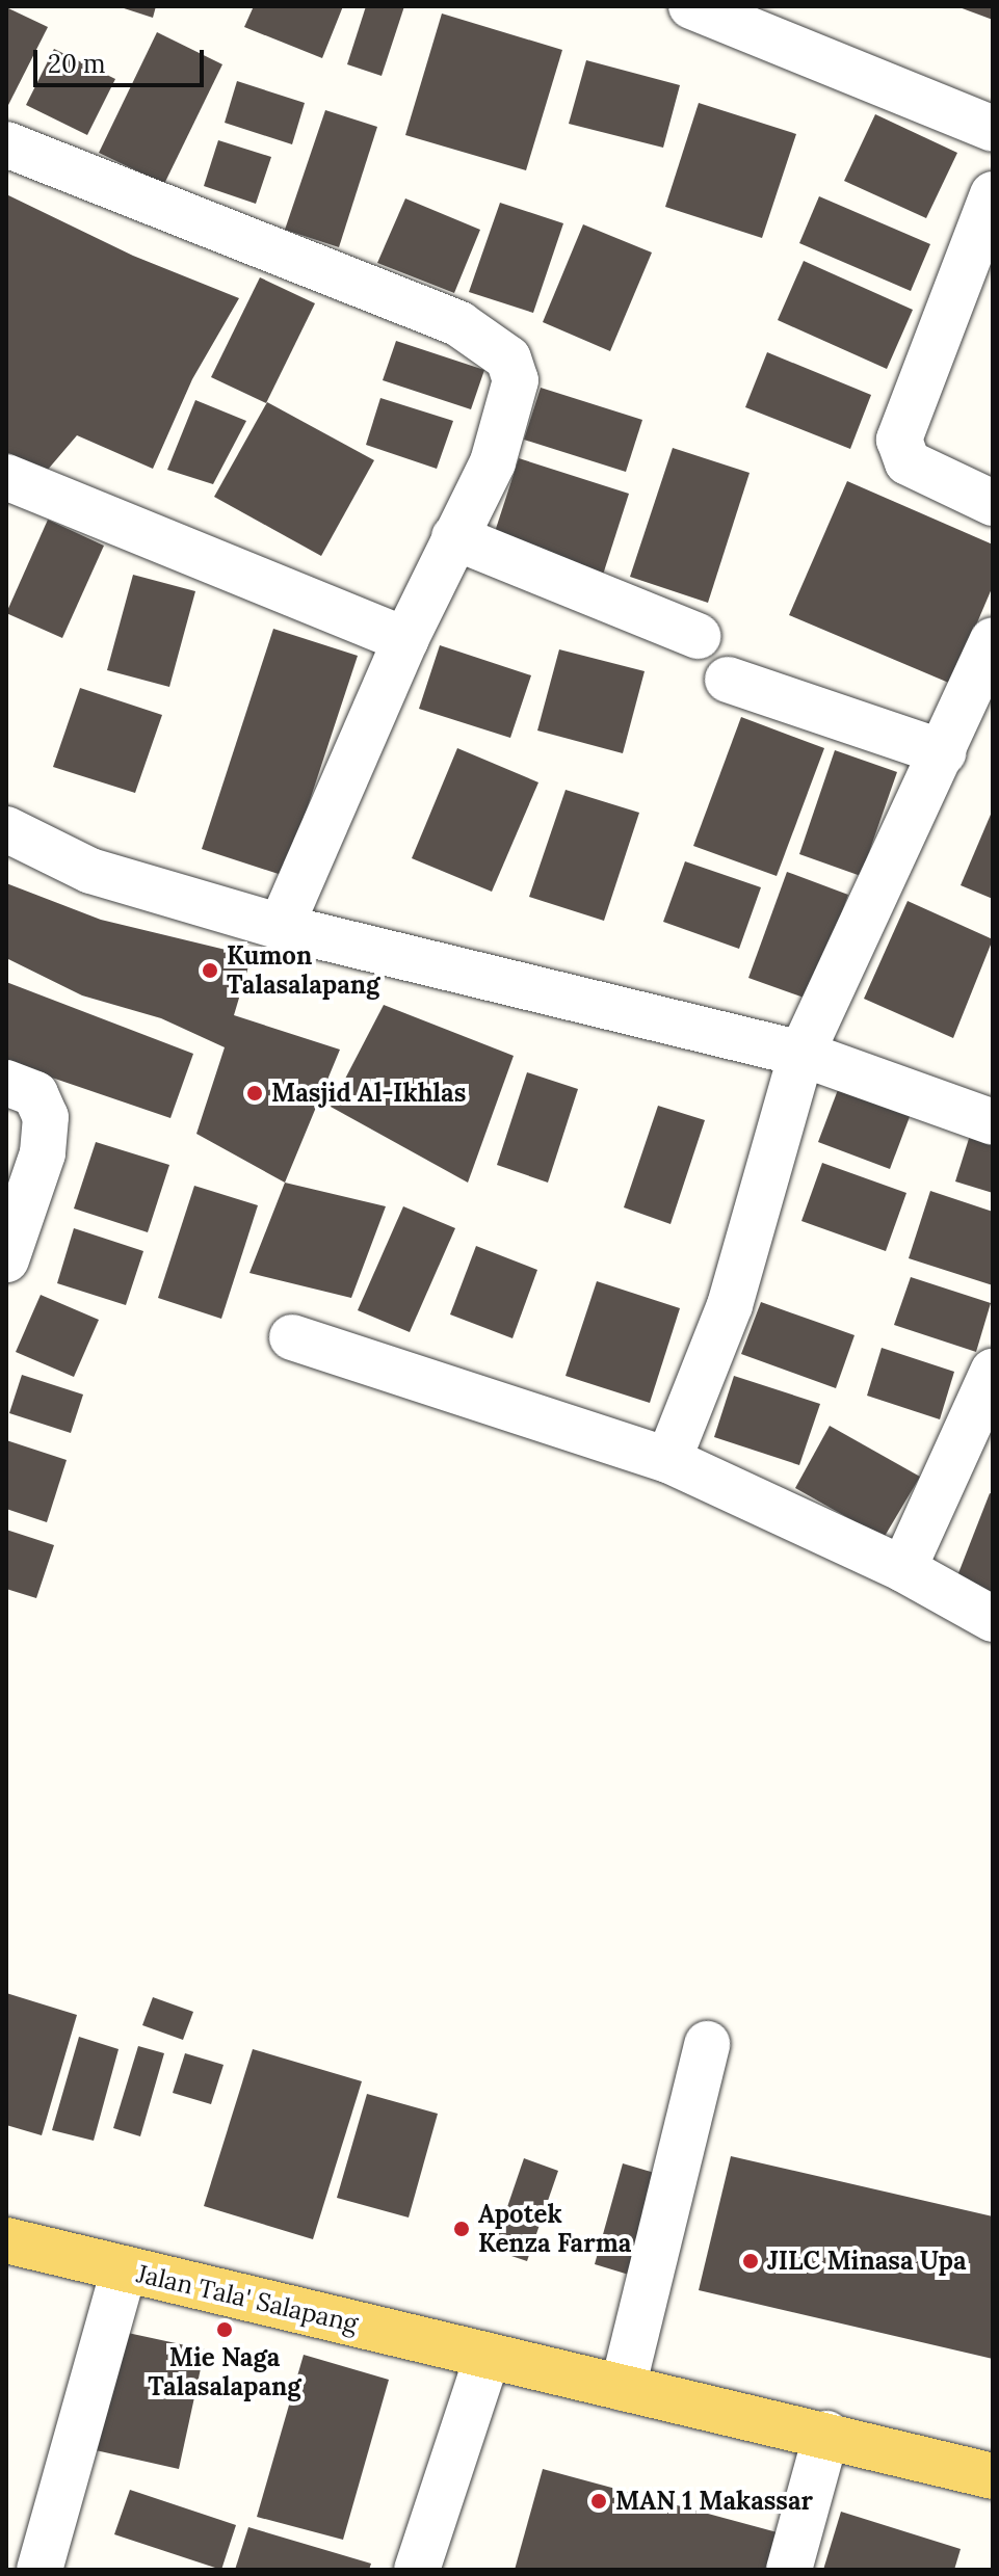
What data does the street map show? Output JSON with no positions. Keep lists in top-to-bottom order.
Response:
{
  "streets": {
    "main road": ["Jalan Tala' Salapang"]
  },
  "places": [
    "Kumon Talasalapang",
    "Masjid Al-Ikhlas",
    "Apotek Kenza Farma",
    "JILC Minasa Upa",
    "Mie Naga Talasalapang",
    "MAN 1 Makassar"
  ],
  "scale_bar": "20 m"
}
